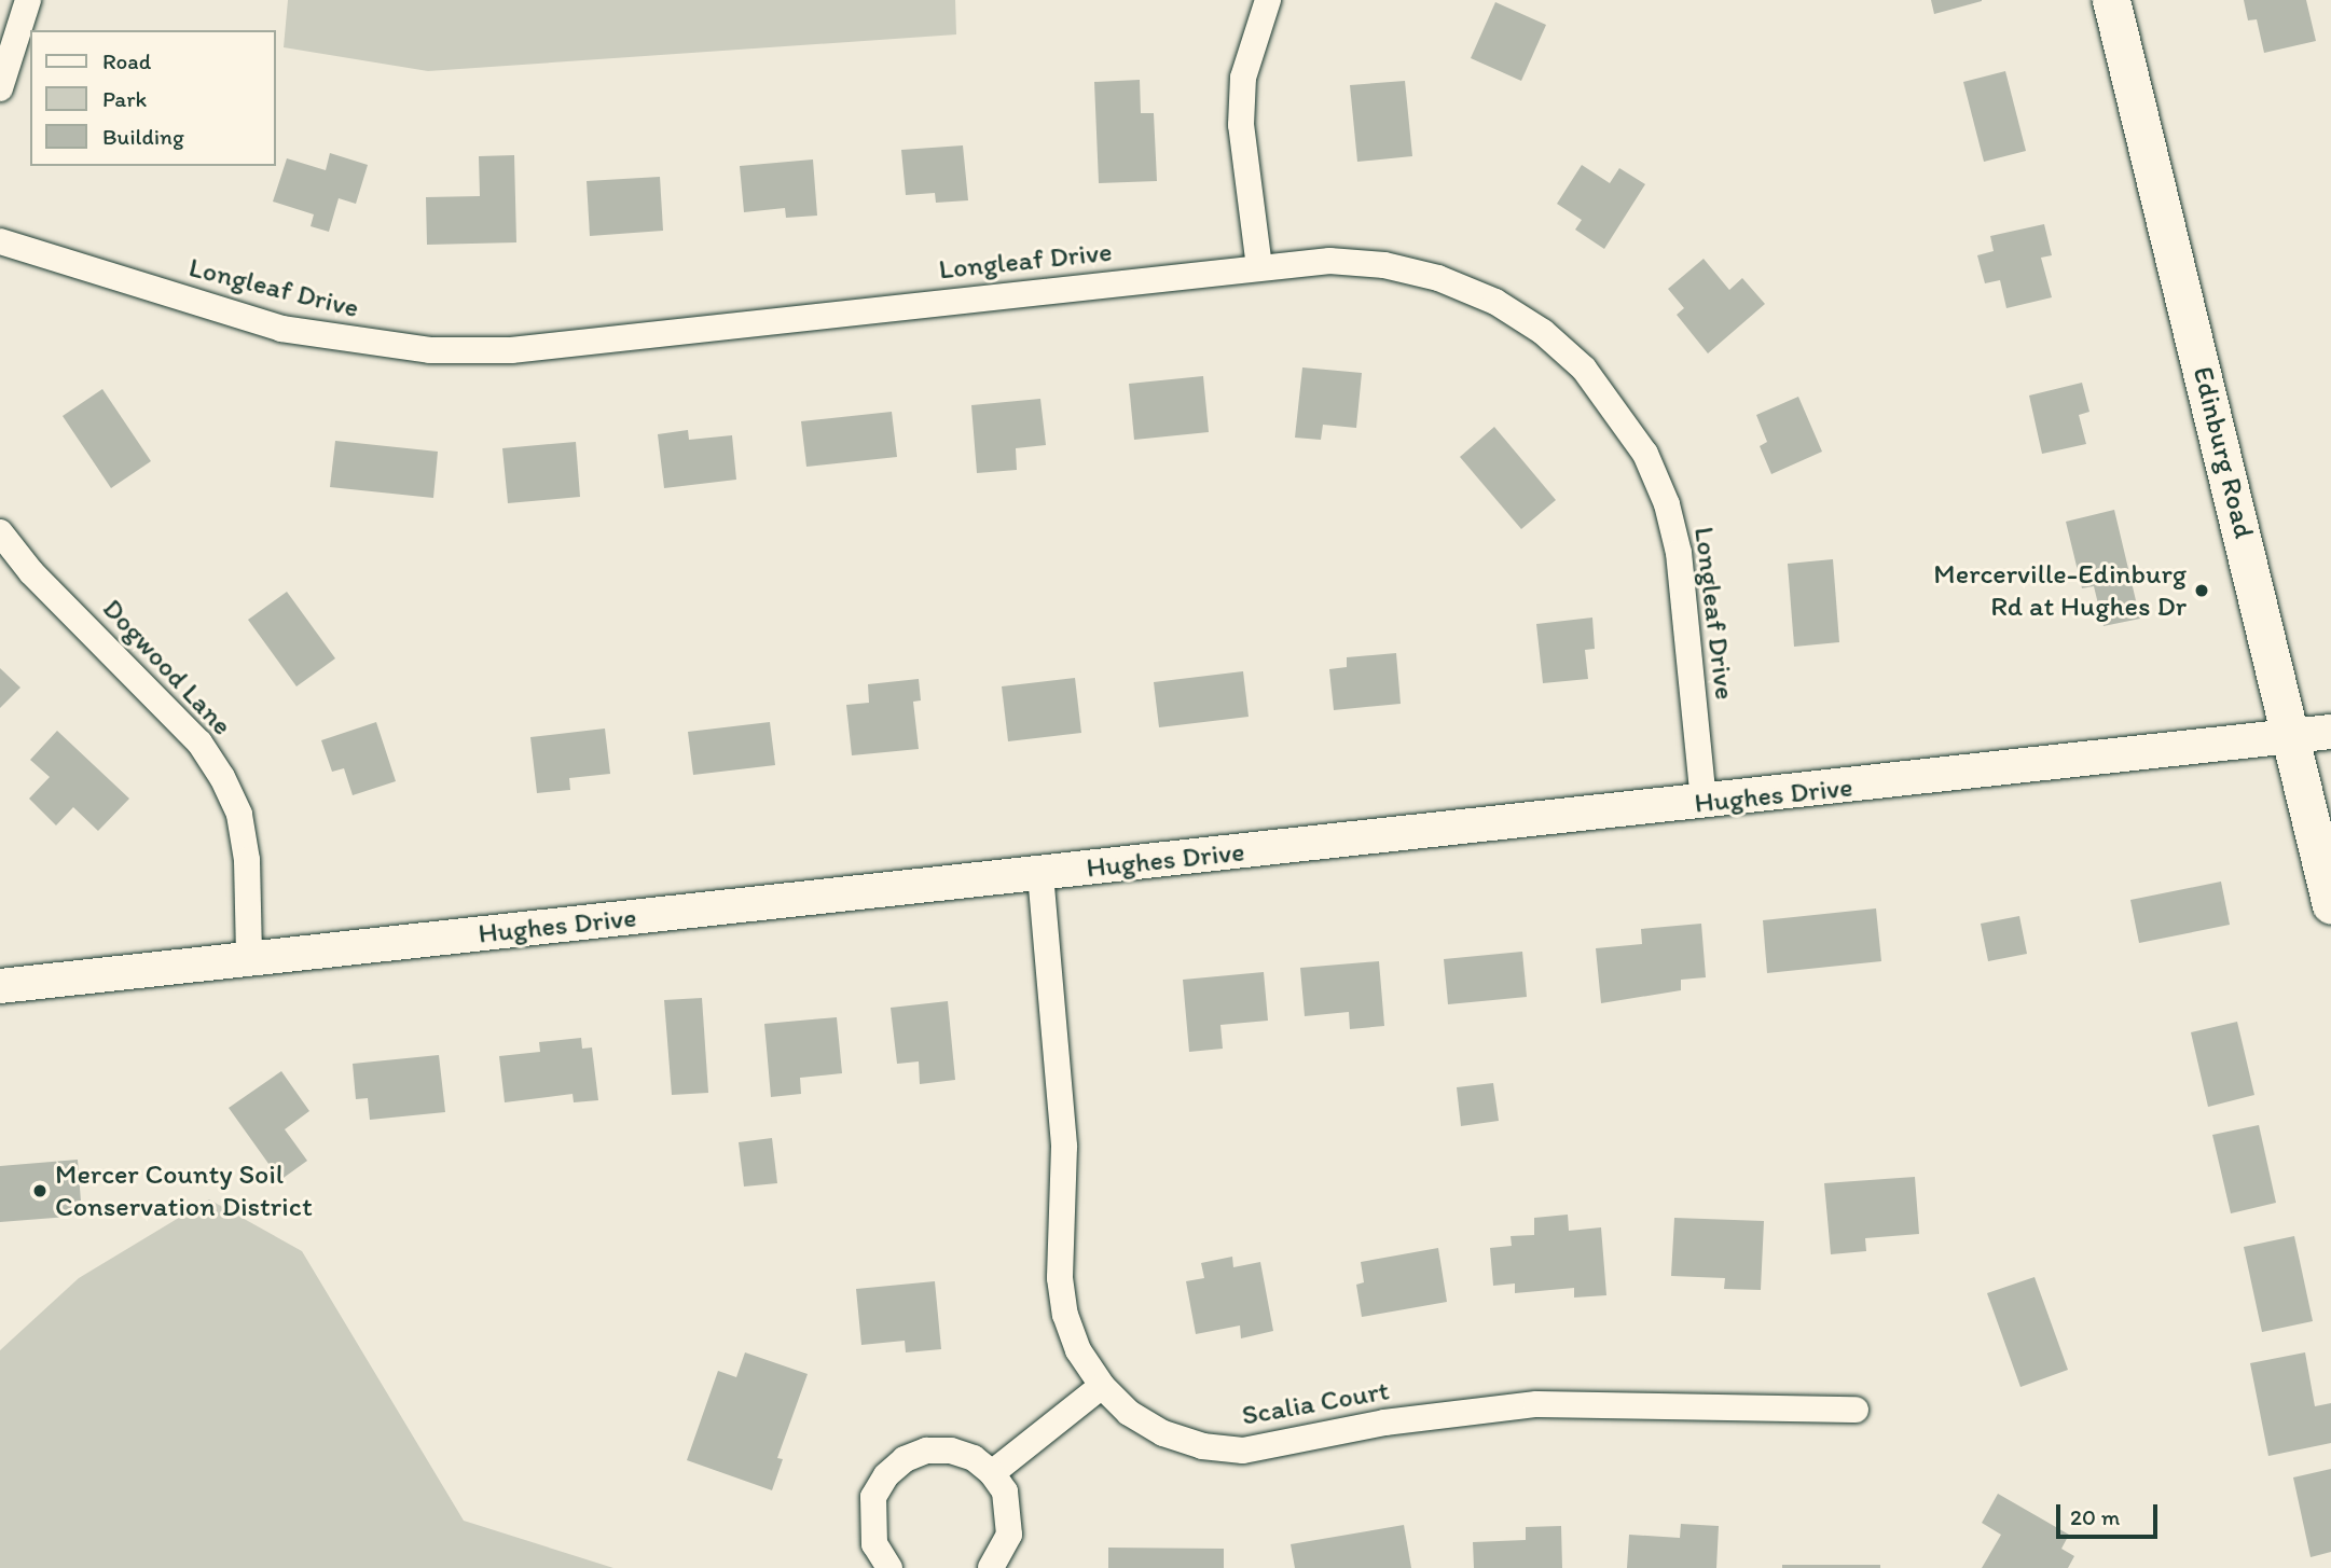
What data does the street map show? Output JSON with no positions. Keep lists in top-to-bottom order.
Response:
{
  "streets": {
    "main road": ["Edinburg Road"],
    "street": [
      "Longleaf Drive",
      "Dogwood Lane",
      "Hughes Drive",
      "Scalia Court"
    ]
  },
  "crossings": [
    ["Longleaf Drive", "Hughes Drive"],
    ["Edinburg Road", "Hughes Drive"],
    ["Dogwood Lane", "Hughes Drive"],
    ["Hughes Drive", "Scalia Court"]
  ],
  "places": ["Mercerville-Edinburg Rd at Hughes Dr", "Mercer County Soil Conservation District"],
  "legend": ["Road", "Park", "Building"],
  "scale_bar": "20 m"
}
